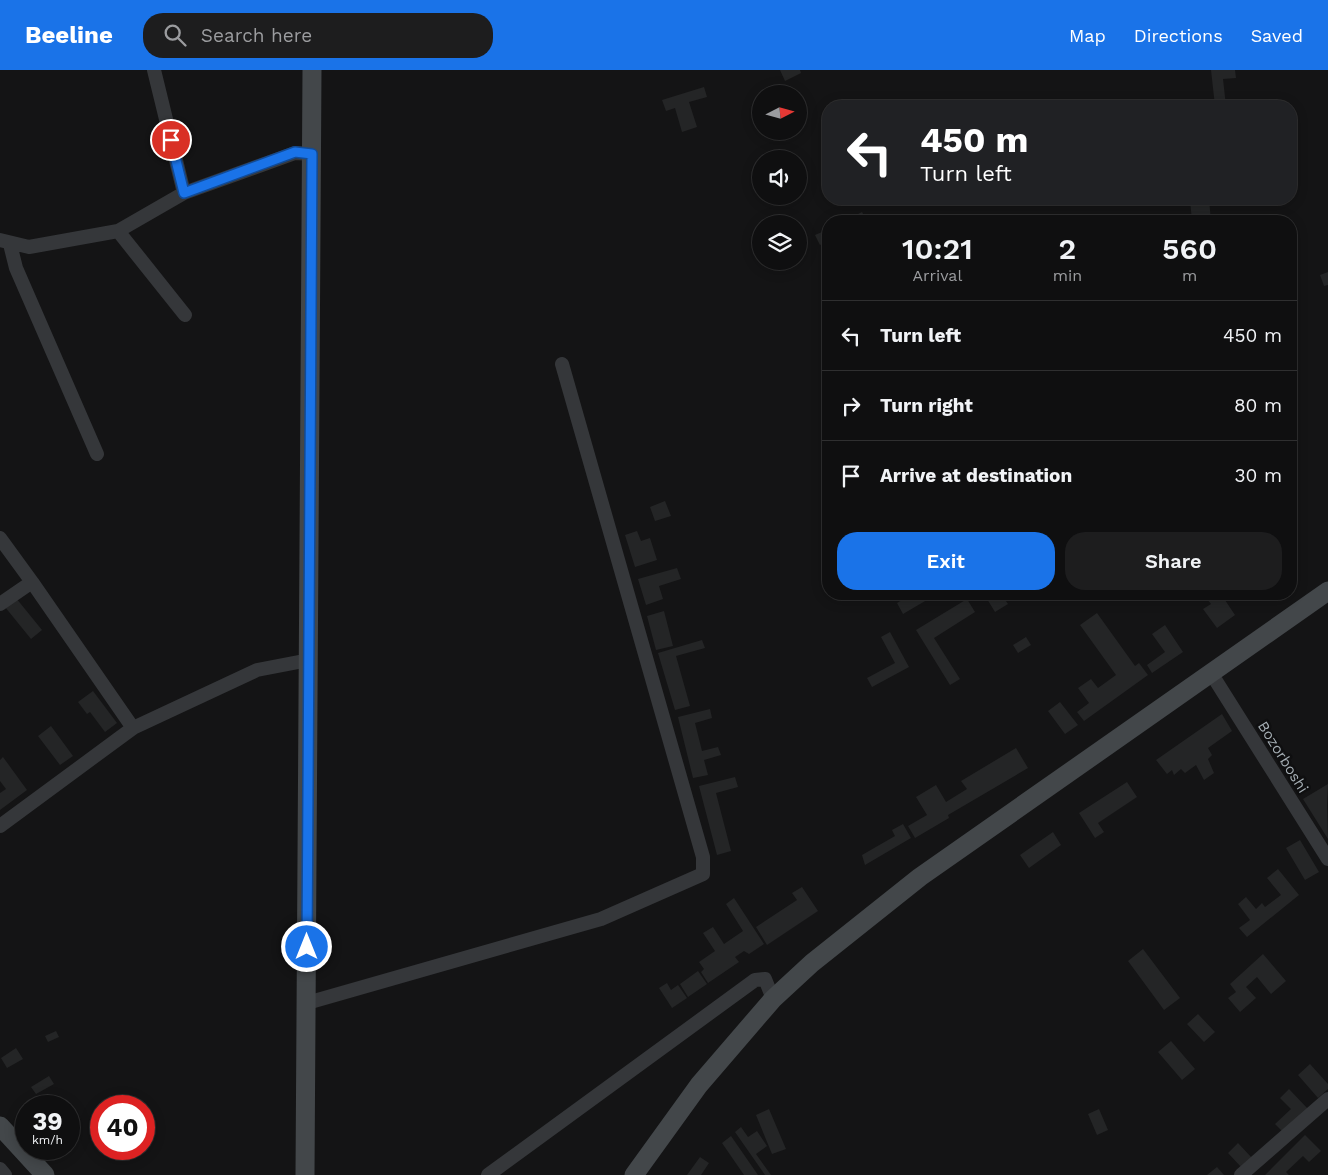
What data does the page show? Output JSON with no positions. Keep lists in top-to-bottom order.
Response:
{
  "streets": {
    "street": ["Bozorboshi"]
  },
  "north": "right",
  "page": {
    "header": "Beeline",
    "search": "Search here",
    "nav": ["Map", "Directions", "Saved"],
    "turn": ["450 m", "Turn left"],
    "eta": [
      "10:21",
      "Arrival",
      "2",
      "min",
      "560",
      "m"
    ],
    "list": [
      {
        "name": "Turn left",
        "value": "450 m"
      },
      {
        "name": "Turn right",
        "value": "80 m"
      },
      {
        "name": "Arrive at destination",
        "value": "30 m"
      }
    ],
    "buttons": ["Exit", "Share"],
    "speed": "39 km/h",
    "limit": "40"
  }
}
